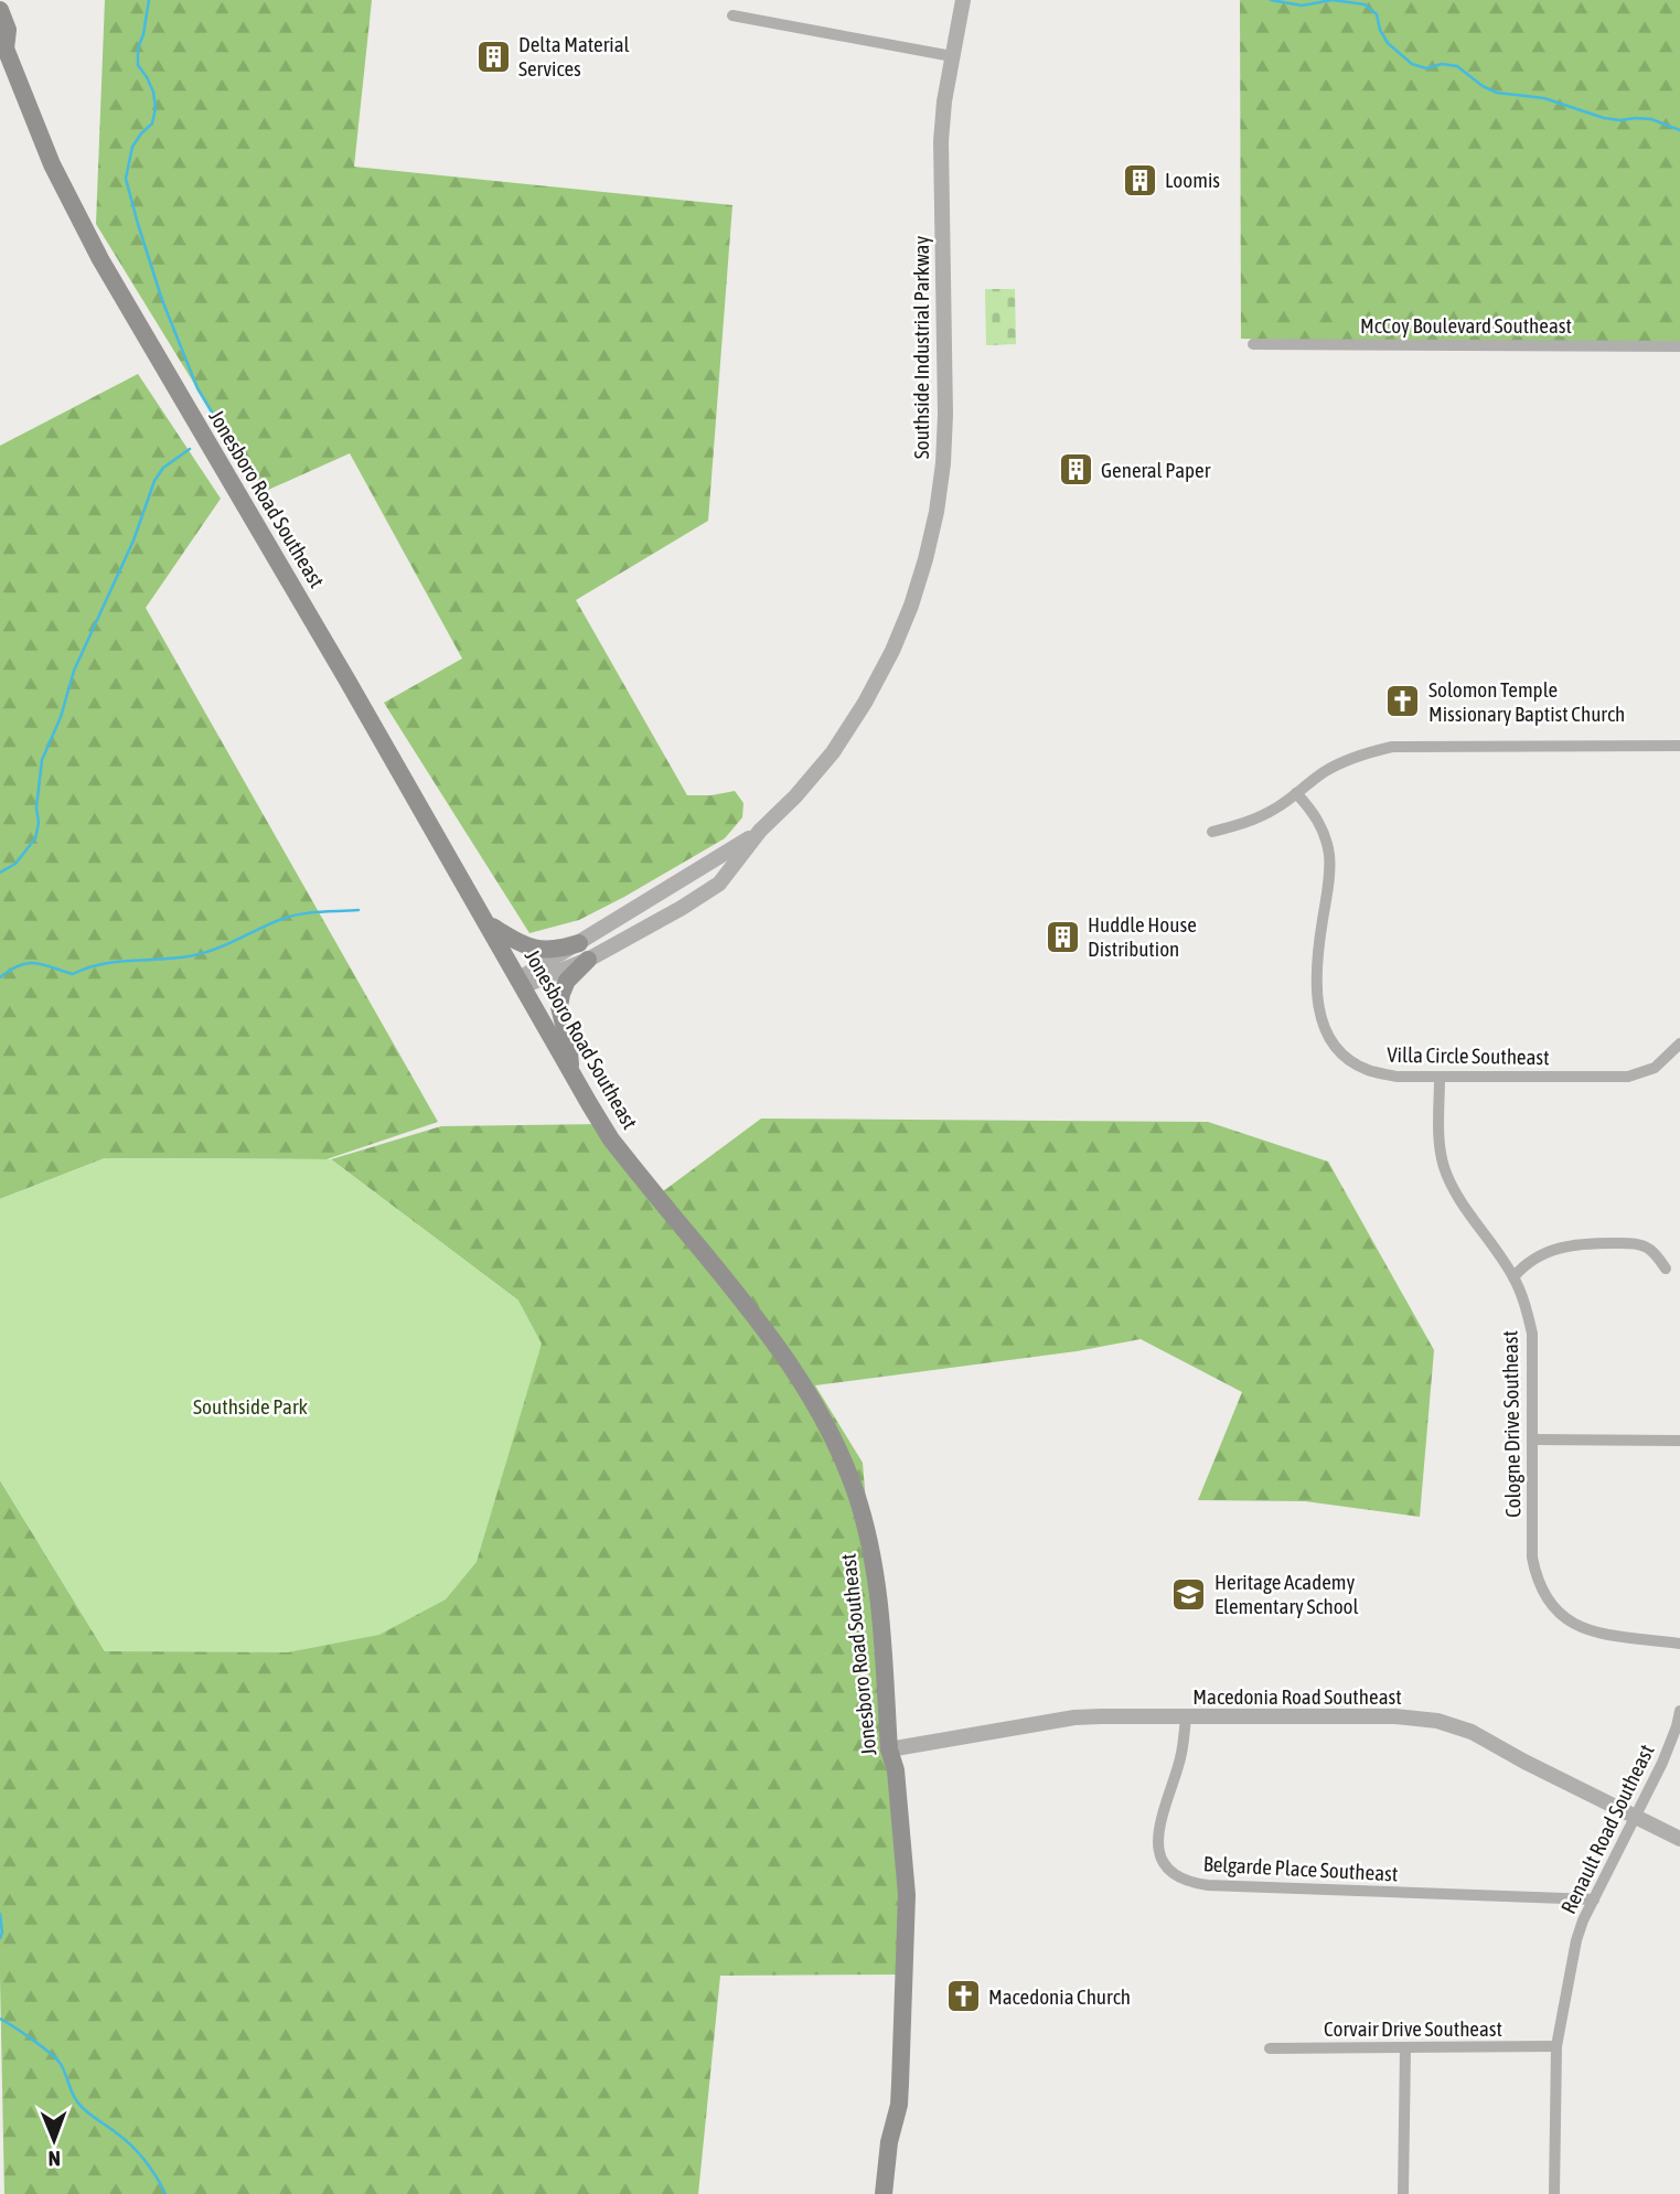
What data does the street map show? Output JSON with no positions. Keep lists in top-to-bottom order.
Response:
{
  "streets": {
    "main road": ["Jonesboro Road Southeast"],
    "street": [
      "McCoy Boulevard Southeast",
      "Southside Industrial Parkway",
      "Villa Circle Southeast",
      "Cologne Drive Southeast",
      "Macedonia Road Southeast",
      "Renault Road Southeast",
      "Belgarde Place Southeast",
      "Corvair Drive Southeast"
    ]
  },
  "crossings": [
    ["Southside Industrial Parkway", "Jonesboro Road Southeast"],
    ["Jonesboro Road Southeast", "Macedonia Road Southeast"],
    ["Villa Circle Southeast", "Cologne Drive Southeast"],
    ["Macedonia Road Southeast", "Renault Road Southeast"],
    ["Macedonia Road Southeast", "Belgarde Place Southeast"],
    ["Renault Road Southeast", "Belgarde Place Southeast"],
    ["Renault Road Southeast", "Corvair Drive Southeast"]
  ],
  "parks": ["Southside Park"],
  "places": {
    "building": [
      "Delta Material Services",
      "Loomis",
      "General Paper",
      "Huddle House Distribution"
    ],
    "church": ["Solomon Temple Missionary Baptist Church", "Macedonia Church"],
    "school or university": ["Heritage Academy Elementary School"]
  },
  "north": "bottom"
}
